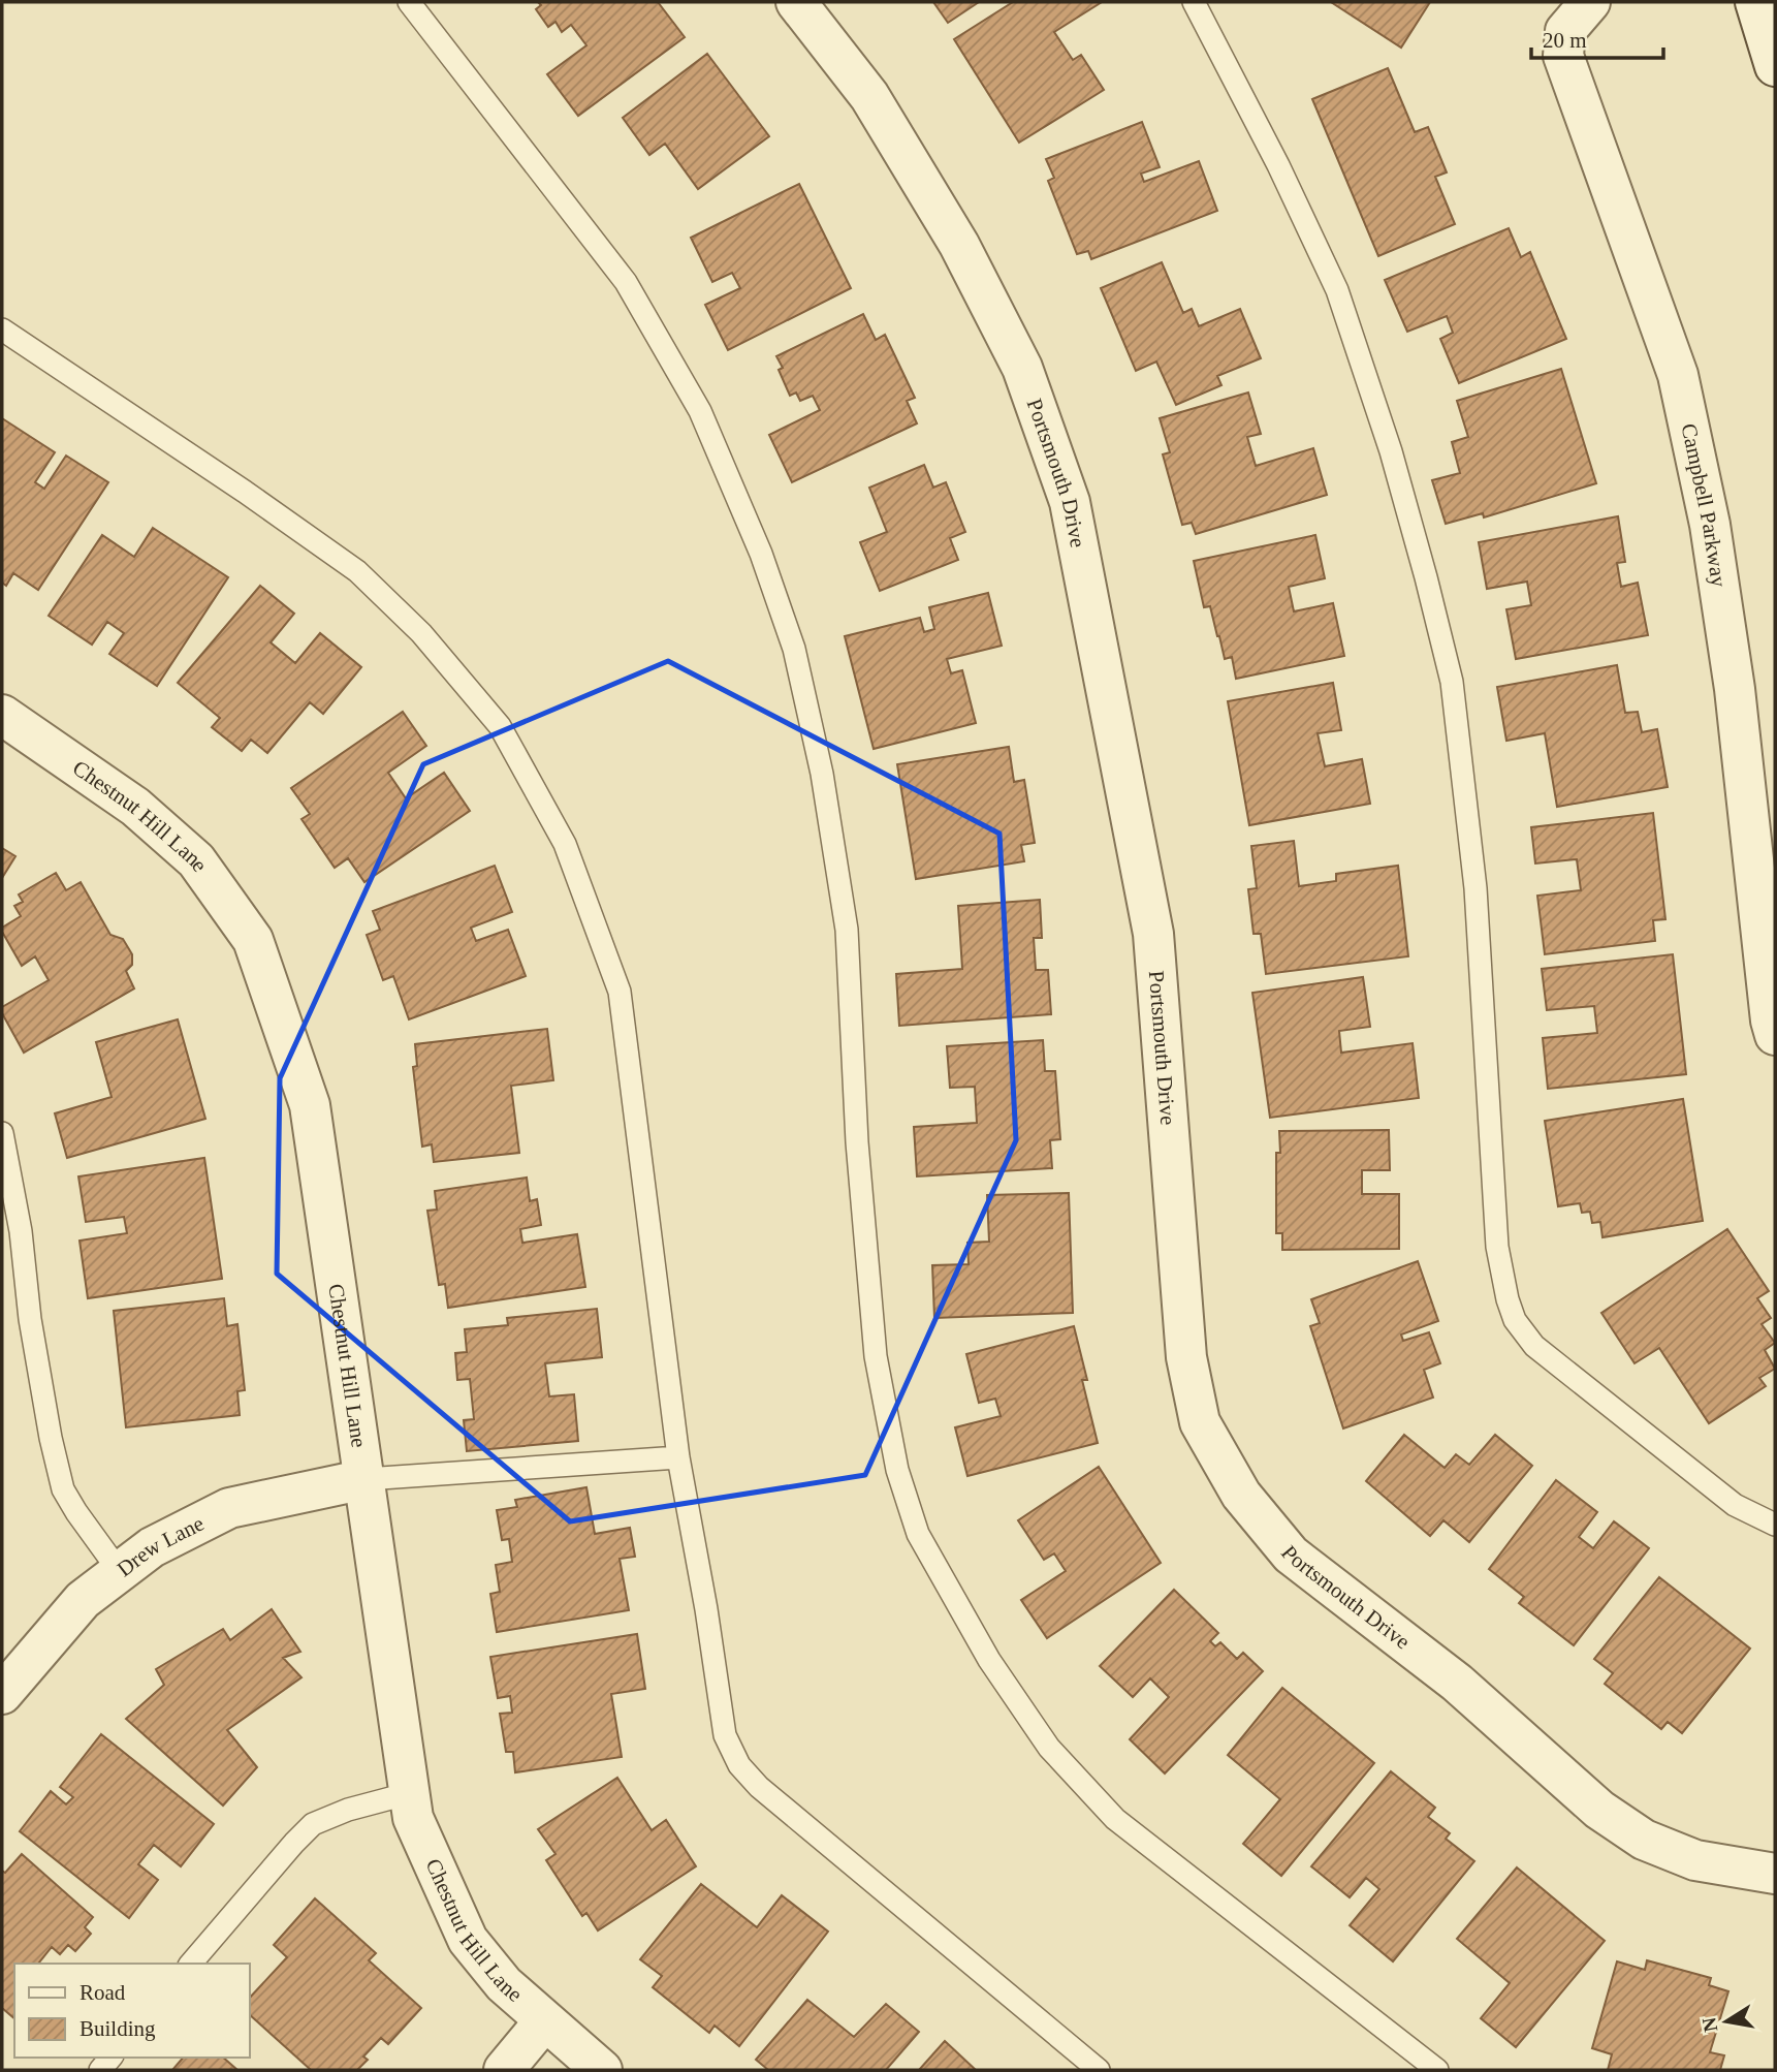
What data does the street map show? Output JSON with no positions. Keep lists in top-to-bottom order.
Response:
{
  "streets": {
    "street": [
      "Portsmouth Drive",
      "Campbell Parkway",
      "Chestnut Hill Lane",
      "Drew Lane"
    ]
  },
  "crossings": [
    ["Chestnut Hill Lane", "Drew Lane"]
  ],
  "legend": ["Road", "Building"],
  "scale_bar": "20 m",
  "north": "left"
}
